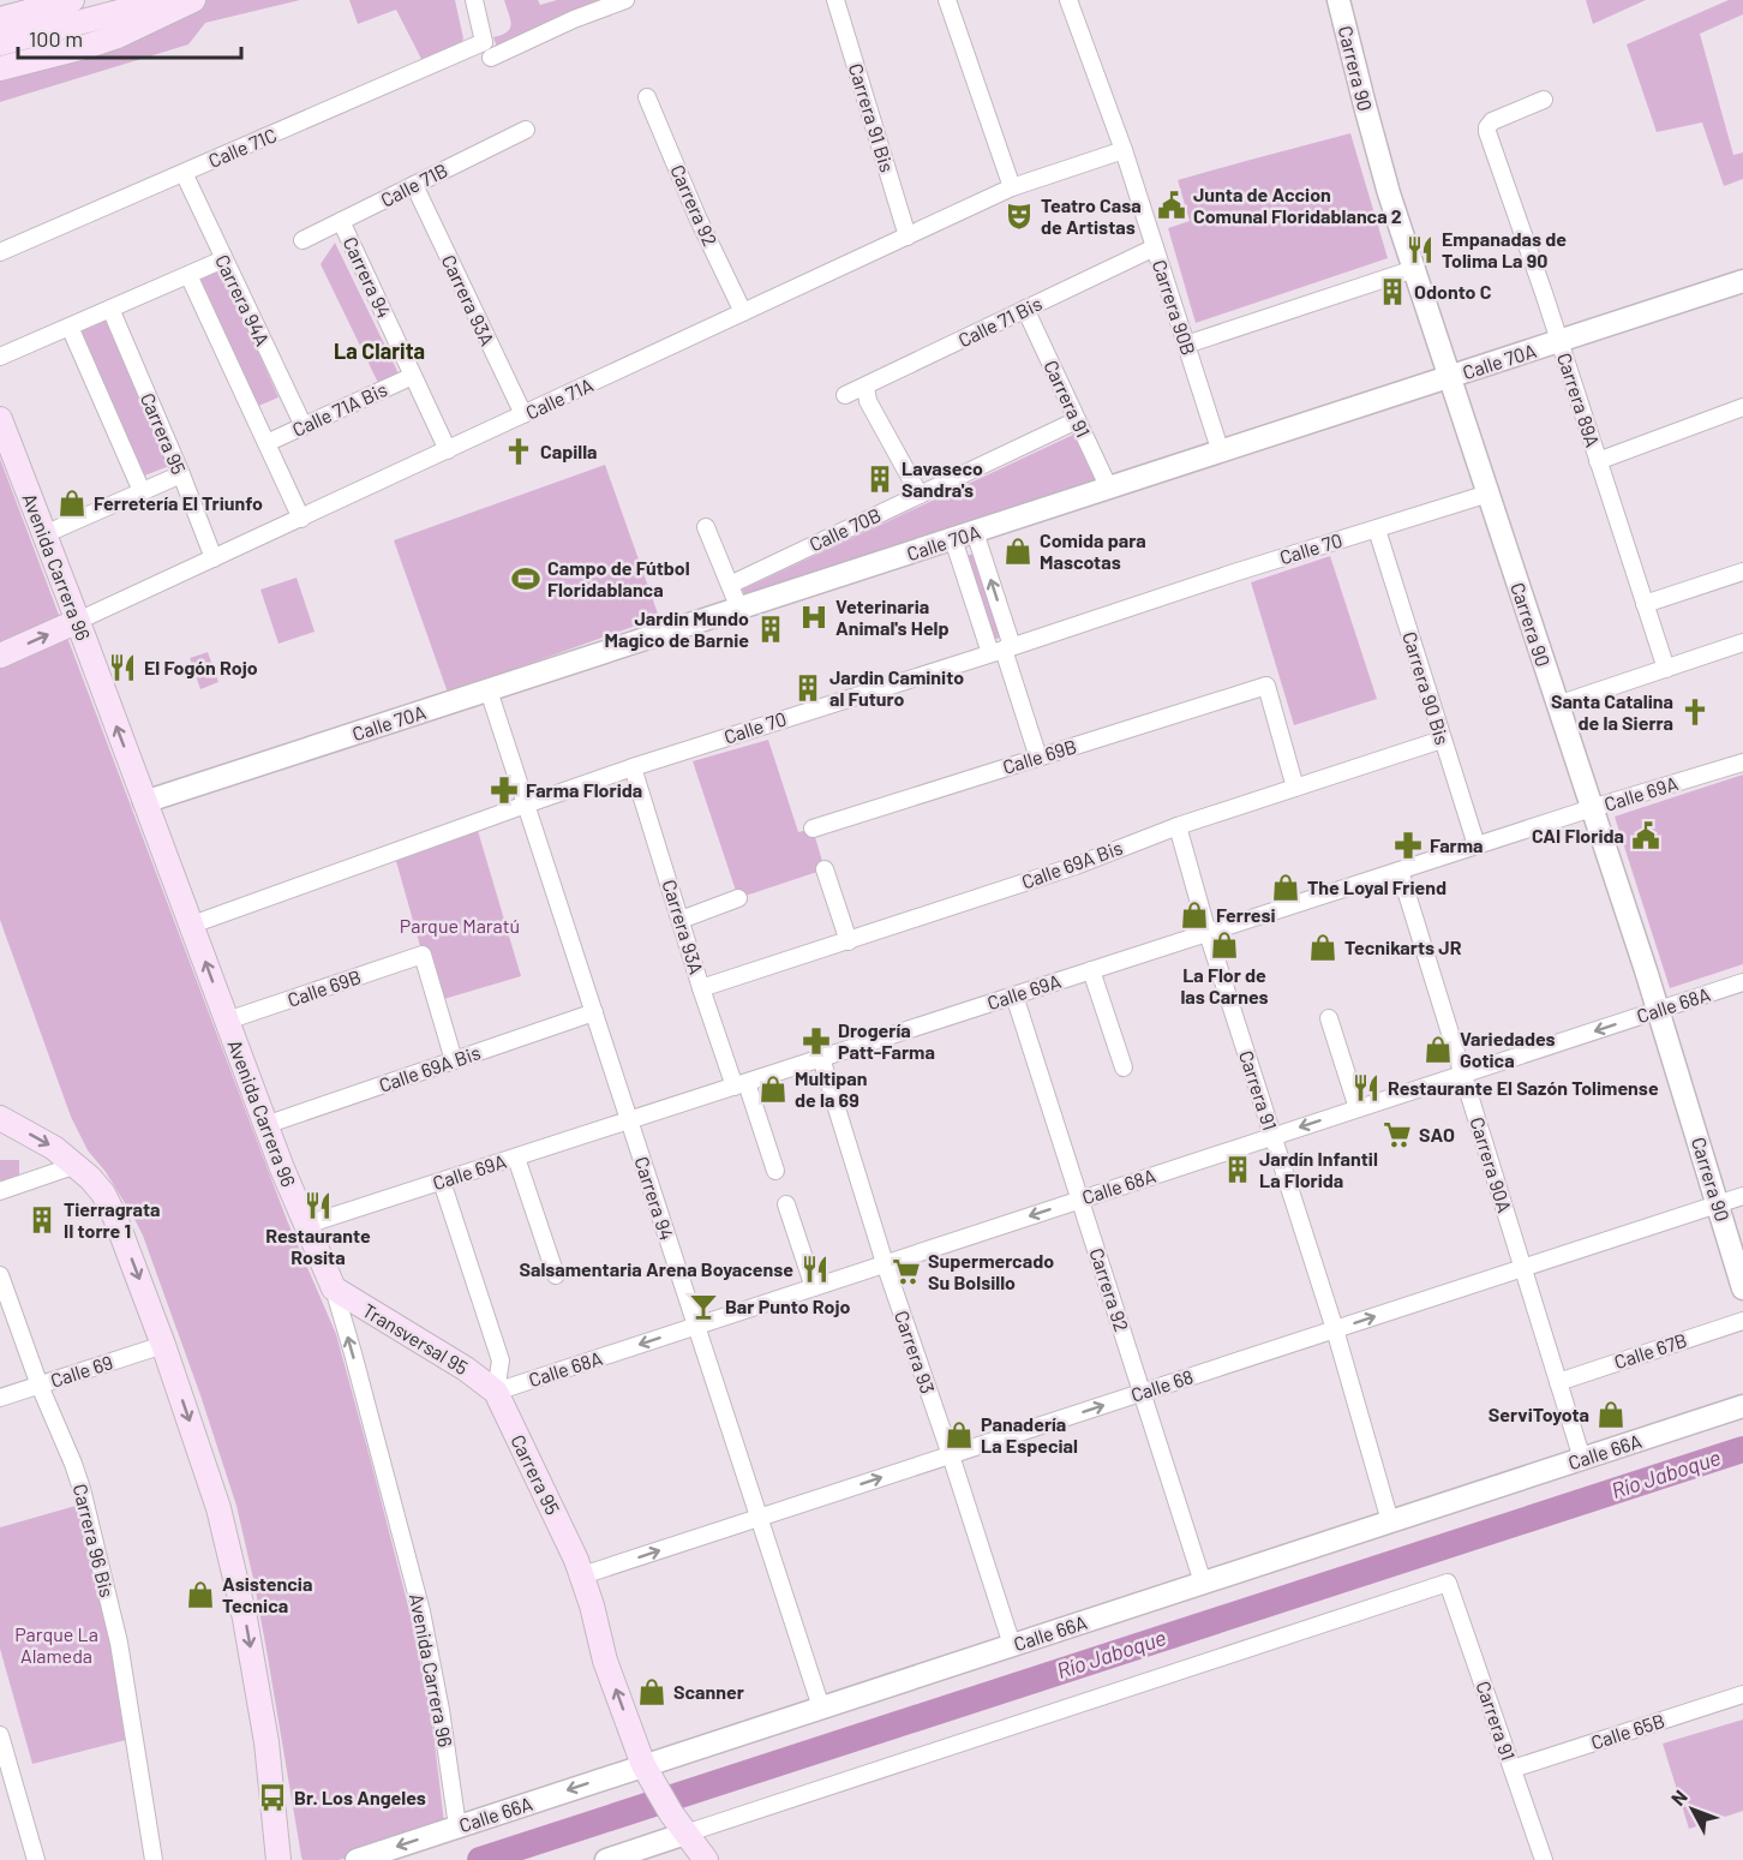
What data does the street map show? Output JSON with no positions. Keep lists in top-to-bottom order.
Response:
{
  "streets": {
    "main road": [
      "Calle 71A",
      "Carrera 95",
      "Avenida Carrera 96",
      "Transversal 95"
    ],
    "street": [
      "Carrera 90",
      "Carrera 91 Bis",
      "Calle 71C",
      "Calle 71B",
      "Carrera 92",
      "Carrera 94",
      "Carrera 94A",
      "Carrera 93A",
      "Carrera 90B",
      "Calle 71 Bis",
      "Calle 70A",
      "Carrera 91",
      "Carrera 89A",
      "Calle 71A Bis",
      "Calle 70B",
      "Calle 70",
      "Carrera 90 Bis",
      "Calle 69B",
      "Calle 69A",
      "Calle 69A Bis",
      "Calle 68A",
      "Carrera 90A",
      "Calle 67B",
      "Carrera 93",
      "Calle 69",
      "Calle 68",
      "Calle 66A",
      "Carrera 96 Bis",
      "Calle 65B"
    ]
  },
  "crossings": [
    ["Carrera 90", "Calle 70A"],
    ["Carrera 90", "Calle 70"],
    ["Carrera 90", "Calle 69A"],
    ["Carrera 90", "Calle 68A"],
    ["Carrera 90", "Calle 68"],
    ["Carrera 91 Bis", "Calle 71A"],
    ["Calle 71C", "Carrera 94A"],
    ["Calle 71B", "Carrera 94"],
    ["Calle 71B", "Carrera 93A"],
    ["Carrera 92", "Calle 71A"],
    ["Carrera 92", "Calle 69A"],
    ["Carrera 92", "Calle 68A"],
    ["Carrera 92", "Calle 68"],
    ["Carrera 92", "Calle 66A"],
    ["Carrera 94", "Calle 70A"],
    ["Carrera 94", "Calle 71A"],
    ["Carrera 94", "Calle 71A Bis"],
    ["Carrera 94", "Calle 70"],
    ["Carrera 94", "Calle 69A"],
    ["Carrera 94", "Calle 69A Bis"],
    ["Carrera 94", "Calle 68A"],
    ["Carrera 94", "Calle 68"],
    ["Carrera 94", "Calle 66A"],
    ["Carrera 94A", "Calle 71A"],
    ["Carrera 94A", "Calle 71A Bis"],
    ["Carrera 93A", "Calle 71A"],
    ["Carrera 93A", "Calle 70"],
    ["Carrera 93A", "Calle 69A"],
    ["Carrera 93A", "Calle 69A Bis"],
    ["Carrera 90B", "Calle 71 Bis"],
    ["Carrera 90B", "Calle 70A"],
    ["Carrera 90B", "Calle 71A"],
    ["Calle 71 Bis", "Carrera 91"],
    ["Calle 70A", "Carrera 91"],
    ["Calle 70A", "Carrera 89A"],
    ["Calle 70A", "Avenida Carrera 96"],
    ["Calle 71A", "Carrera 95"],
    ["Calle 71A", "Avenida Carrera 96"],
    ["Carrera 91", "Carrera 95"],
    ["Carrera 91", "Calle 70B"],
    ["Carrera 91", "Calle 69A"],
    ["Carrera 91", "Calle 69A Bis"],
    ["Carrera 91", "Calle 68A"],
    ["Carrera 91", "Calle 68"],
    ["Carrera 91", "Calle 66A"],
    ["Carrera 91", "Calle 65B"],
    ["Carrera 95", "Calle 68A"],
    ["Carrera 95", "Transversal 95"],
    ["Carrera 95", "Calle 68"],
    ["Carrera 95", "Calle 66A"],
    ["Calle 70", "Avenida Carrera 96"],
    ["Calle 70", "Carrera 90 Bis"],
    ["Avenida Carrera 96", "Calle 69B"],
    ["Avenida Carrera 96", "Calle 69A"],
    ["Avenida Carrera 96", "Calle 69A Bis"],
    ["Avenida Carrera 96", "Transversal 95"],
    ["Avenida Carrera 96", "Calle 66A"],
    ["Carrera 90 Bis", "Calle 69A"],
    ["Carrera 90 Bis", "Calle 69A Bis"],
    ["Calle 69B", "Calle 69A Bis"],
    ["Calle 69A", "Carrera 90A"],
    ["Calle 69A", "Carrera 93"],
    ["Calle 68A", "Carrera 90A"],
    ["Calle 68A", "Transversal 95"],
    ["Calle 68A", "Carrera 93"],
    ["Carrera 90A", "Calle 67B"],
    ["Carrera 90A", "Calle 68"],
    ["Carrera 90A", "Calle 66A"],
    ["Carrera 93", "Calle 68"],
    ["Carrera 93", "Calle 66A"],
    ["Calle 69", "Carrera 96 Bis"]
  ],
  "one_way": ["Avenida Carrera 96", "Calle 68A", "Calle 68"],
  "districts": ["La Clarita"],
  "water": ["Río Jaboque"],
  "parks": ["Parque Maratú", "Parque La Alameda"],
  "places": {
    "public building": ["Junta de Accion Comunal Floridablanca 2", "CAI Florida"],
    "theatre": ["Teatro Casa de Artistas"],
    "restaurant": [
      "Empanadas de Tolima La 90",
      "El Fogón Rojo",
      "Restaurante El Sazón Tolimense",
      "Restaurante Rosita",
      "Salsamentaria Arena Boyacense"
    ],
    "building": [
      "Odonto C",
      "Lavaseco Sandra's",
      "Jardin Mundo Magico de Barnie",
      "Jardin Caminito al Futuro",
      "Jardín Infantil La Florida",
      "Tierragrata II torre 1"
    ],
    "church": ["Capilla", "Santa Catalina de la Sierra"],
    "shop": [
      "Ferretería El Triunfo",
      "Comida para Mascotas",
      "The Loyal Friend",
      "Ferresi",
      "La Flor de las Carnes",
      "Tecnikarts JR",
      "Variedades Gotica",
      "Multipan de la 69",
      "ServiToyota",
      "Panadería La Especial",
      "Asistencia Tecnica",
      "Scanner"
    ],
    "sports": ["Campo de Fútbol Floridablanca"],
    "hospital": ["Veterinaria Animal's Help"],
    "pharmacy": ["Farma Florida", "Farma", "Drogería Patt-Farma"],
    "supermarket": ["SAO", "Supermercado Su Bolsillo"],
    "bar": ["Bar Punto Rojo"],
    "bus stop": ["Br. Los Angeles"]
  },
  "scale_bar": "100 m",
  "north": "top left"
}
